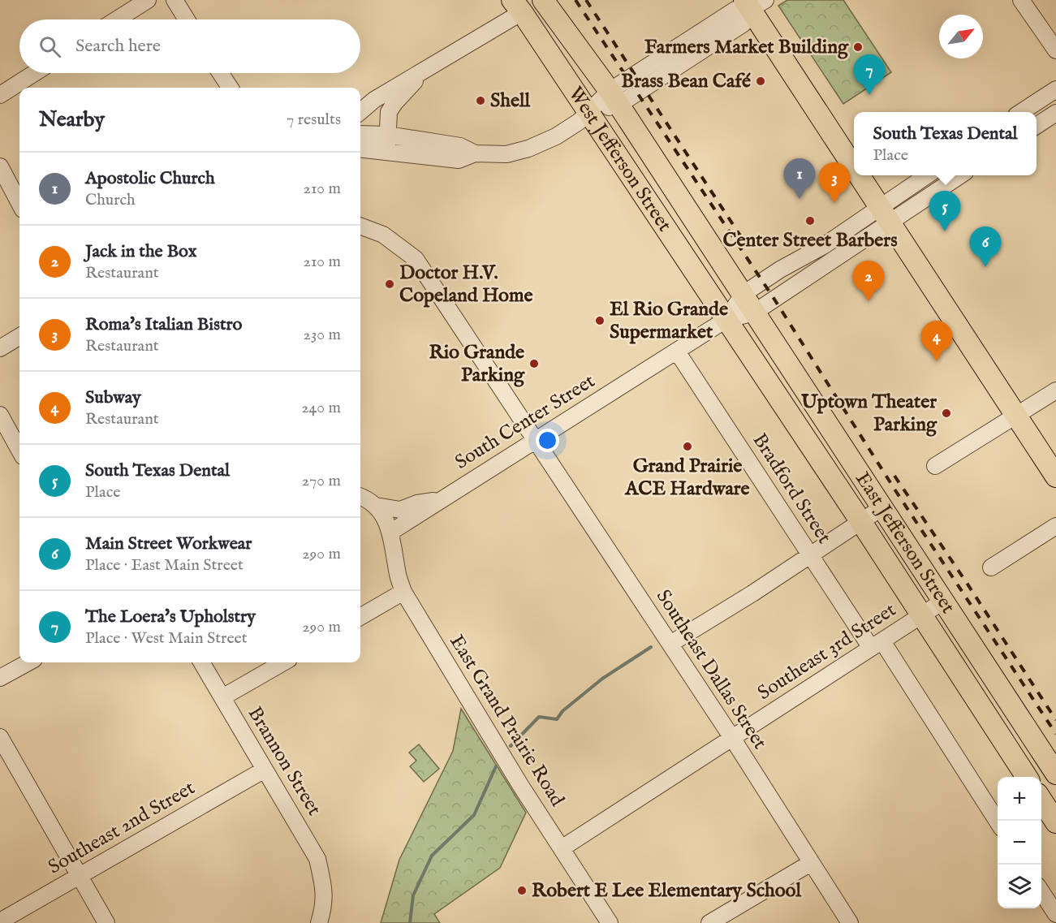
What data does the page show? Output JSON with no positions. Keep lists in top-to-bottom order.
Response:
{
  "streets": {
    "main road": ["West Jefferson Street", "East Jefferson Street"],
    "street": [
      "South Center Street",
      "Bradford Street",
      "Southeast 3rd Street",
      "Southeast Dallas Street",
      "East Grand Prairie Road",
      "Brannon Street",
      "Southeast 2nd Street"
    ]
  },
  "crossings": [
    ["West Jefferson Street", "South Center Street"],
    ["West Jefferson Street", "East Jefferson Street"],
    ["South Center Street", "Bradford Street"],
    ["South Center Street", "East Jefferson Street"],
    ["South Center Street", "Southeast Dallas Street"],
    ["South Center Street", "East Grand Prairie Road"],
    ["Bradford Street", "Southeast 3rd Street"],
    ["East Jefferson Street", "Southeast 3rd Street"],
    ["Southeast 3rd Street", "Southeast Dallas Street"],
    ["Southeast 3rd Street", "East Grand Prairie Road"],
    ["Brannon Street", "Southeast 2nd Street"]
  ],
  "places": [
    "Farmers Market Building",
    "Brass Bean Café",
    "Shell",
    "Center Street Barbers",
    "Doctor H.V. Copeland Home",
    "El Rio Grande Supermarket",
    "Rio Grande Parking",
    "Uptown Theater Parking",
    "Grand Prairie ACE Hardware",
    "Robert E Lee Elementary School"
  ],
  "north": "top right",
  "page": {
    "search": "Search here",
    "pins": [
      "7",
      "1",
      "3",
      "5",
      "6",
      "2",
      "4"
    ],
    "heading": ["Nearby", "7 results"],
    "popup": ["South Texas Dental", "Place"],
    "list": [
      {
        "mark": "1",
        "name": "Apostolic Church",
        "note": "Church",
        "value": "210 m"
      },
      {
        "mark": "2",
        "name": "Jack in the Box",
        "note": "Restaurant",
        "value": "210 m"
      },
      {
        "mark": "3",
        "name": "Roma's Italian Bistro",
        "note": "Restaurant",
        "value": "230 m"
      },
      {
        "mark": "4",
        "name": "Subway",
        "note": "Restaurant",
        "value": "240 m"
      },
      {
        "mark": "5",
        "name": "South Texas Dental",
        "note": "Place",
        "value": "270 m"
      },
      {
        "mark": "6",
        "name": "Main Street Workwear",
        "note": "Place · East Main Street",
        "value": "290 m"
      },
      {
        "mark": "7",
        "name": "The Loera's Upholstry",
        "note": "Place · West Main Street",
        "value": "290 m"
      }
    ],
    "map_buttons": ["+", "−"]
  }
}
